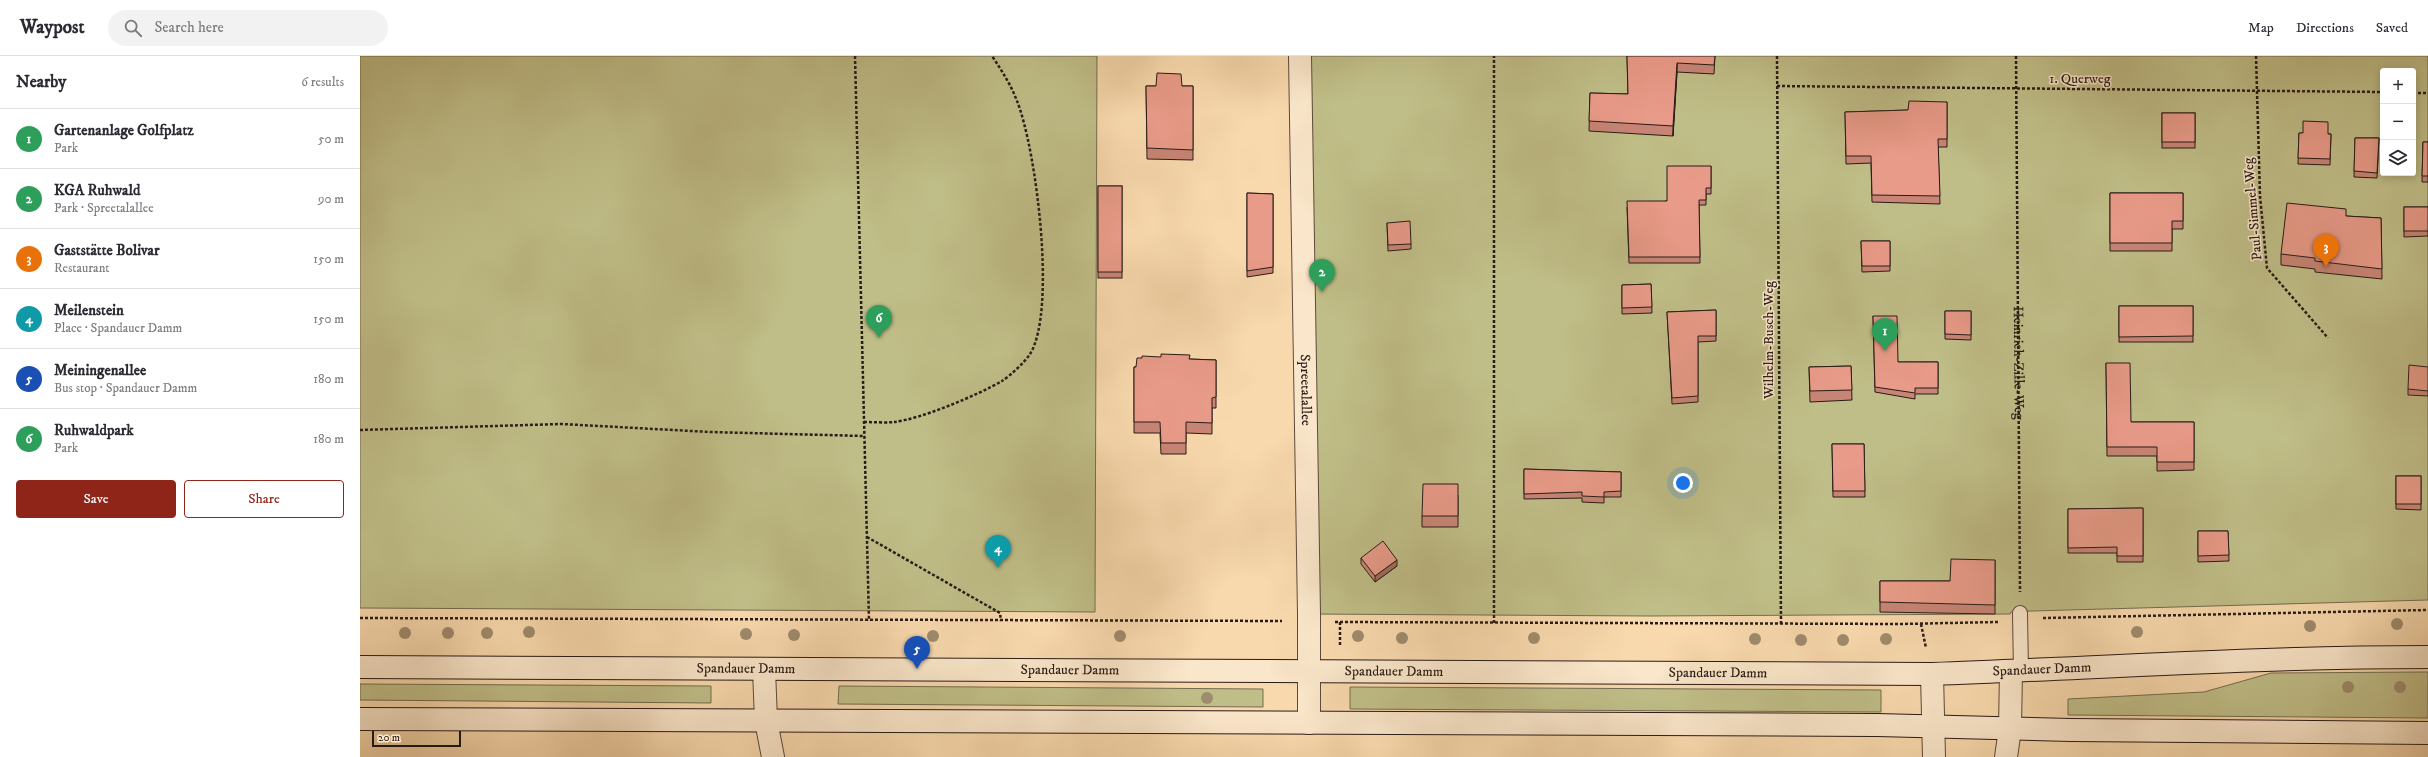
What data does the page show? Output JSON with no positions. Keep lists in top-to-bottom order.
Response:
{
  "streets": {
    "main road": ["Spreetalallee", "Spandauer Damm"],
    "path": [
      "1. Querweg",
      "Paul-Simmel-Weg",
      "Wilhelm-Busch-Weg",
      "Heinrich-Zille-Weg"
    ]
  },
  "crossings": [
    ["1. Querweg", "Paul-Simmel-Weg"],
    ["1. Querweg", "Wilhelm-Busch-Weg"],
    ["1. Querweg", "Heinrich-Zille-Weg"],
    ["Spreetalallee", "Spandauer Damm"]
  ],
  "scale_bar": "20 m",
  "page": {
    "header": "Waypost",
    "search": "Search here",
    "nav": ["Map", "Directions", "Saved"],
    "heading": ["Nearby", "6 results"],
    "map_buttons": ["+", "−"],
    "list": [
      {
        "mark": "1",
        "name": "Gartenanlage Golfplatz",
        "note": "Park",
        "value": "50 m"
      },
      {
        "mark": "2",
        "name": "KGA Ruhwald",
        "note": "Park · Spreetalallee",
        "value": "90 m"
      },
      {
        "mark": "3",
        "name": "Gaststätte Bolivar",
        "note": "Restaurant",
        "value": "150 m"
      },
      {
        "mark": "4",
        "name": "Meilenstein",
        "note": "Place · Spandauer Damm",
        "value": "150 m"
      },
      {
        "mark": "5",
        "name": "Meiningenallee",
        "note": "Bus stop · Spandauer Damm",
        "value": "180 m"
      },
      {
        "mark": "6",
        "name": "Ruhwaldpark",
        "note": "Park",
        "value": "180 m"
      }
    ],
    "pins": [
      "3",
      "2",
      "6",
      "1",
      "4",
      "5"
    ],
    "buttons": ["Save", "Share"],
    "scale": "20 m"
  }
}
